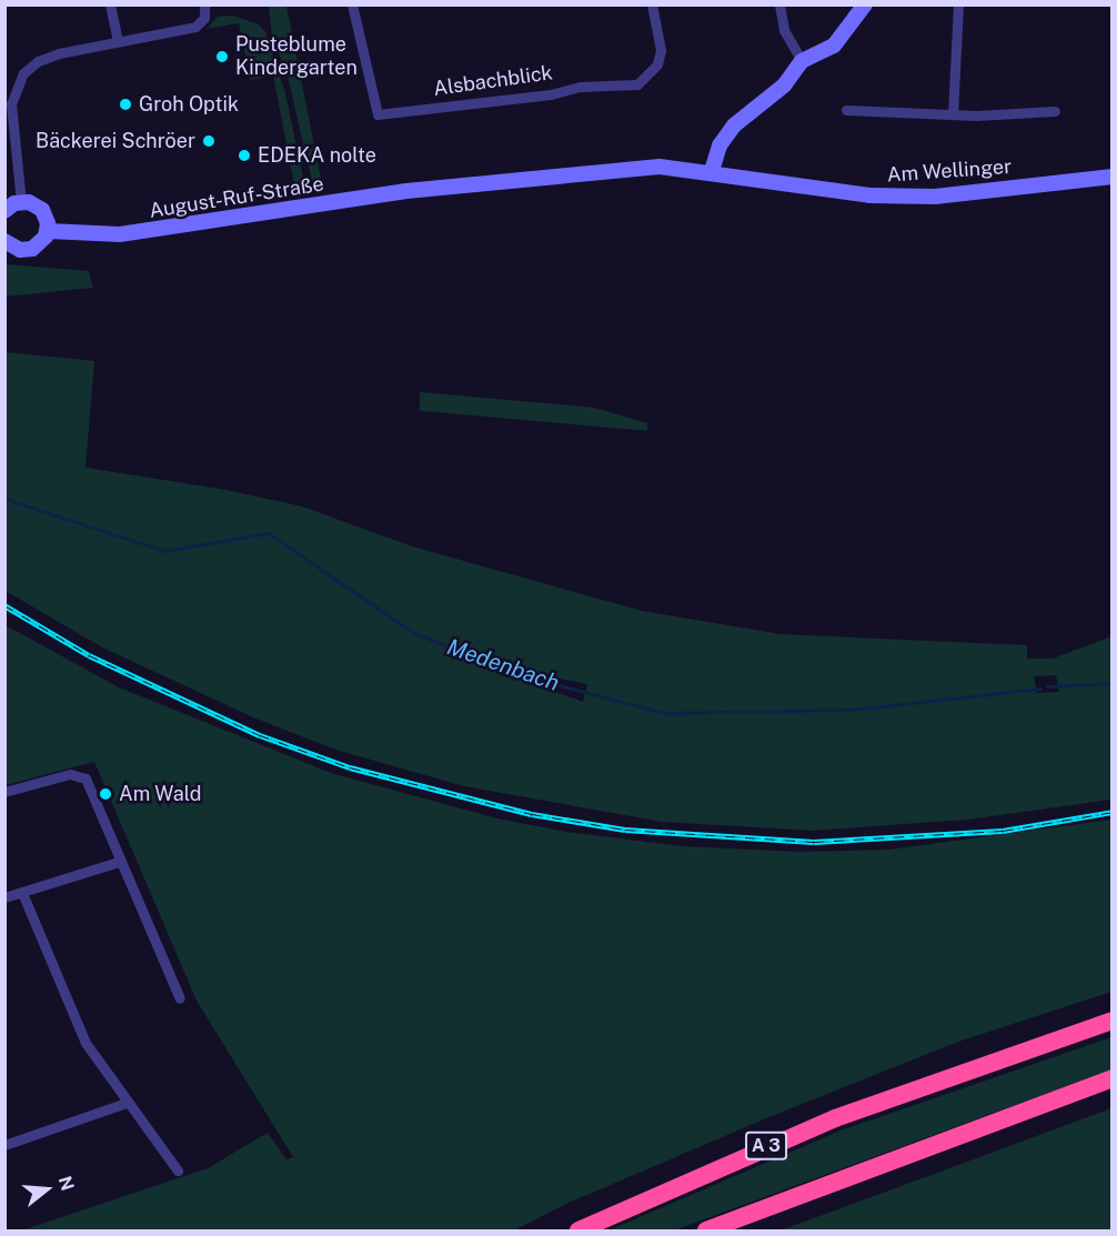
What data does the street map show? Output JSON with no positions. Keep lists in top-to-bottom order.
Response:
{
  "streets": {
    "highway": ["A 3"],
    "main road": ["Am Wellinger", "August-Ruf-Straße"],
    "street": ["Alsbachblick"]
  },
  "crossings": [
    ["Am Wellinger", "August-Ruf-Straße"]
  ],
  "water": ["Medenbach"],
  "places": [
    "Pusteblume Kindergarten",
    "Groh Optik",
    "Bäckerei Schröer",
    "EDEKA nolte",
    "Am Wald"
  ],
  "north": "right"
}
